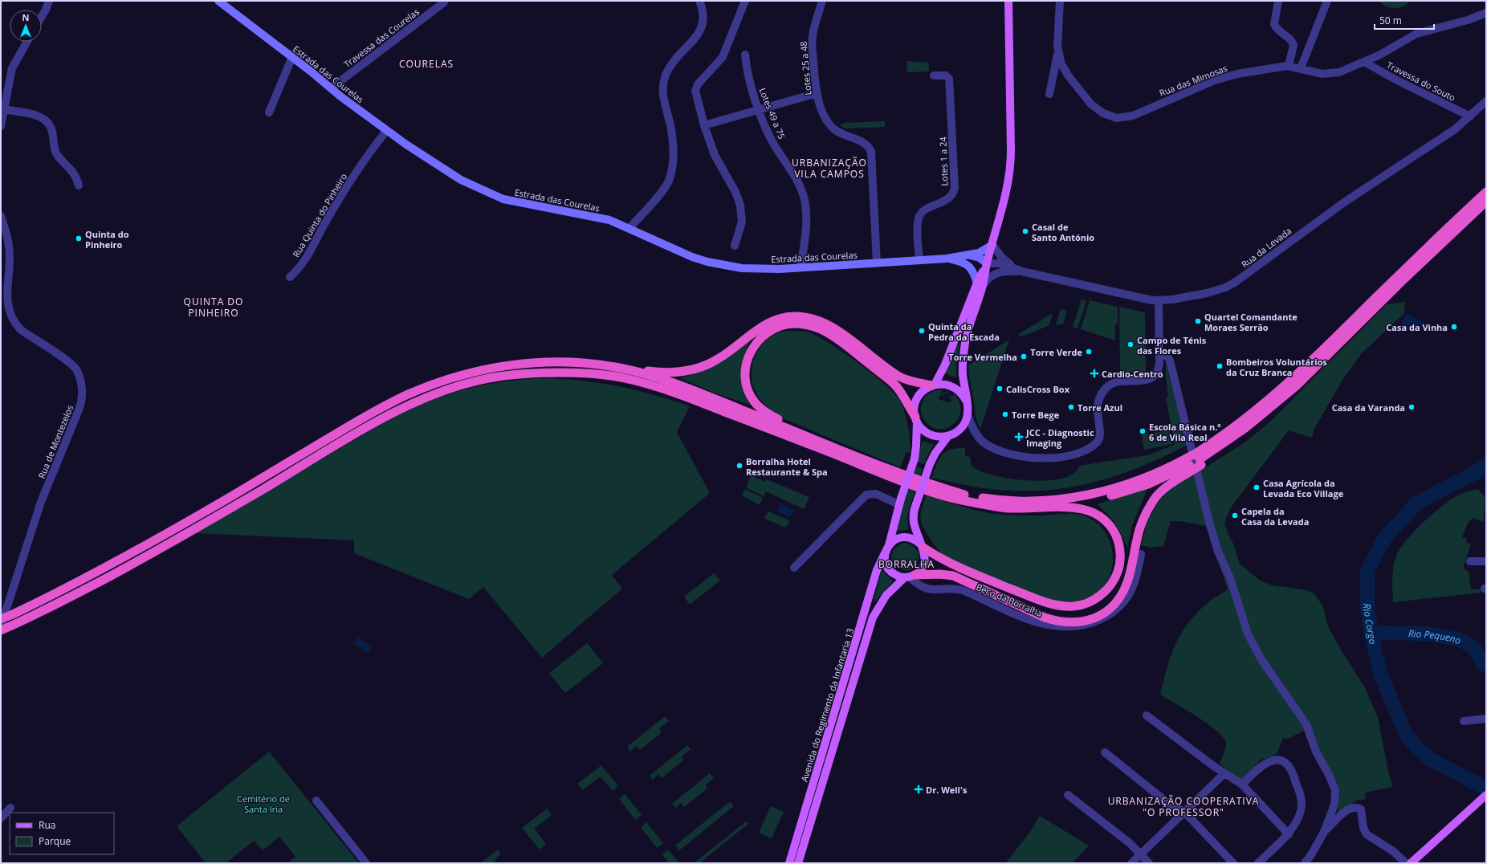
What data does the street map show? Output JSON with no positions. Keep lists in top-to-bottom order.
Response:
{
  "streets": {
    "main road": ["Estrada das Courelas", "Avenida do Regimento da Infantaria 13"],
    "street": [
      "Travessa das Courelas",
      "Lotes 25 a 48",
      "Rua das Mimosas",
      "Travessa do Souto",
      "Lotes 49 a 75",
      "Lotes 1 a 24",
      "Rua Quinta do Pinheiro",
      "Rua da Levada",
      "Rua de Montezelos",
      "Beco da Borralha"
    ]
  },
  "crossings": [
    ["Travessa das Courelas", "Estrada das Courelas"],
    ["Lotes 25 a 48", "Estrada das Courelas"],
    ["Estrada das Courelas", "Lotes 49 a 75"],
    ["Estrada das Courelas", "Lotes 1 a 24"],
    ["Estrada das Courelas", "Rua Quinta do Pinheiro"],
    ["Rua das Mimosas", "Travessa do Souto"],
    ["Travessa do Souto", "Rua da Levada"],
    ["Beco da Borralha", "Avenida do Regimento da Infantaria 13"]
  ],
  "districts": [
    "COURELAS",
    "URBANIZAÇÃO VILA CAMPOS",
    "QUINTA DO PINHEIRO",
    "BORRALHA",
    "URBANIZAÇÃO COOPERATIVA \"O PROFESSOR\""
  ],
  "water": ["Rio Corgo", "Rio Pequeno"],
  "parks": ["Cemitério de Santa Iria"],
  "places": {
    "other": [
      "Casal de Santo António",
      "Quinta do Pinheiro",
      "Quartel Comandante Moraes Serrão",
      "Casa da Vinha",
      "Quinta da Pedra da Escada",
      "Campo de Ténis das Flores",
      "Torre Verde",
      "Torre Vermelha",
      "Bombeiros Voluntários da Cruz Branca",
      "CalisCross Box",
      "Torre Azul",
      "Casa da Varanda",
      "Torre Bege",
      "Escola Básica n.º 6 de Vila Real",
      "Borralha Hotel Restaurante & Spa",
      "Casa Agrícola da Levada Eco Village",
      "Capela da Casa da Levada"
    ],
    "health": ["Cardio-Centro", "JCC - Diagnostic Imaging", "Dr. Well's"]
  },
  "legend": ["Rua", "Parque"],
  "scale_bar": "50 m",
  "north": "top"
}
